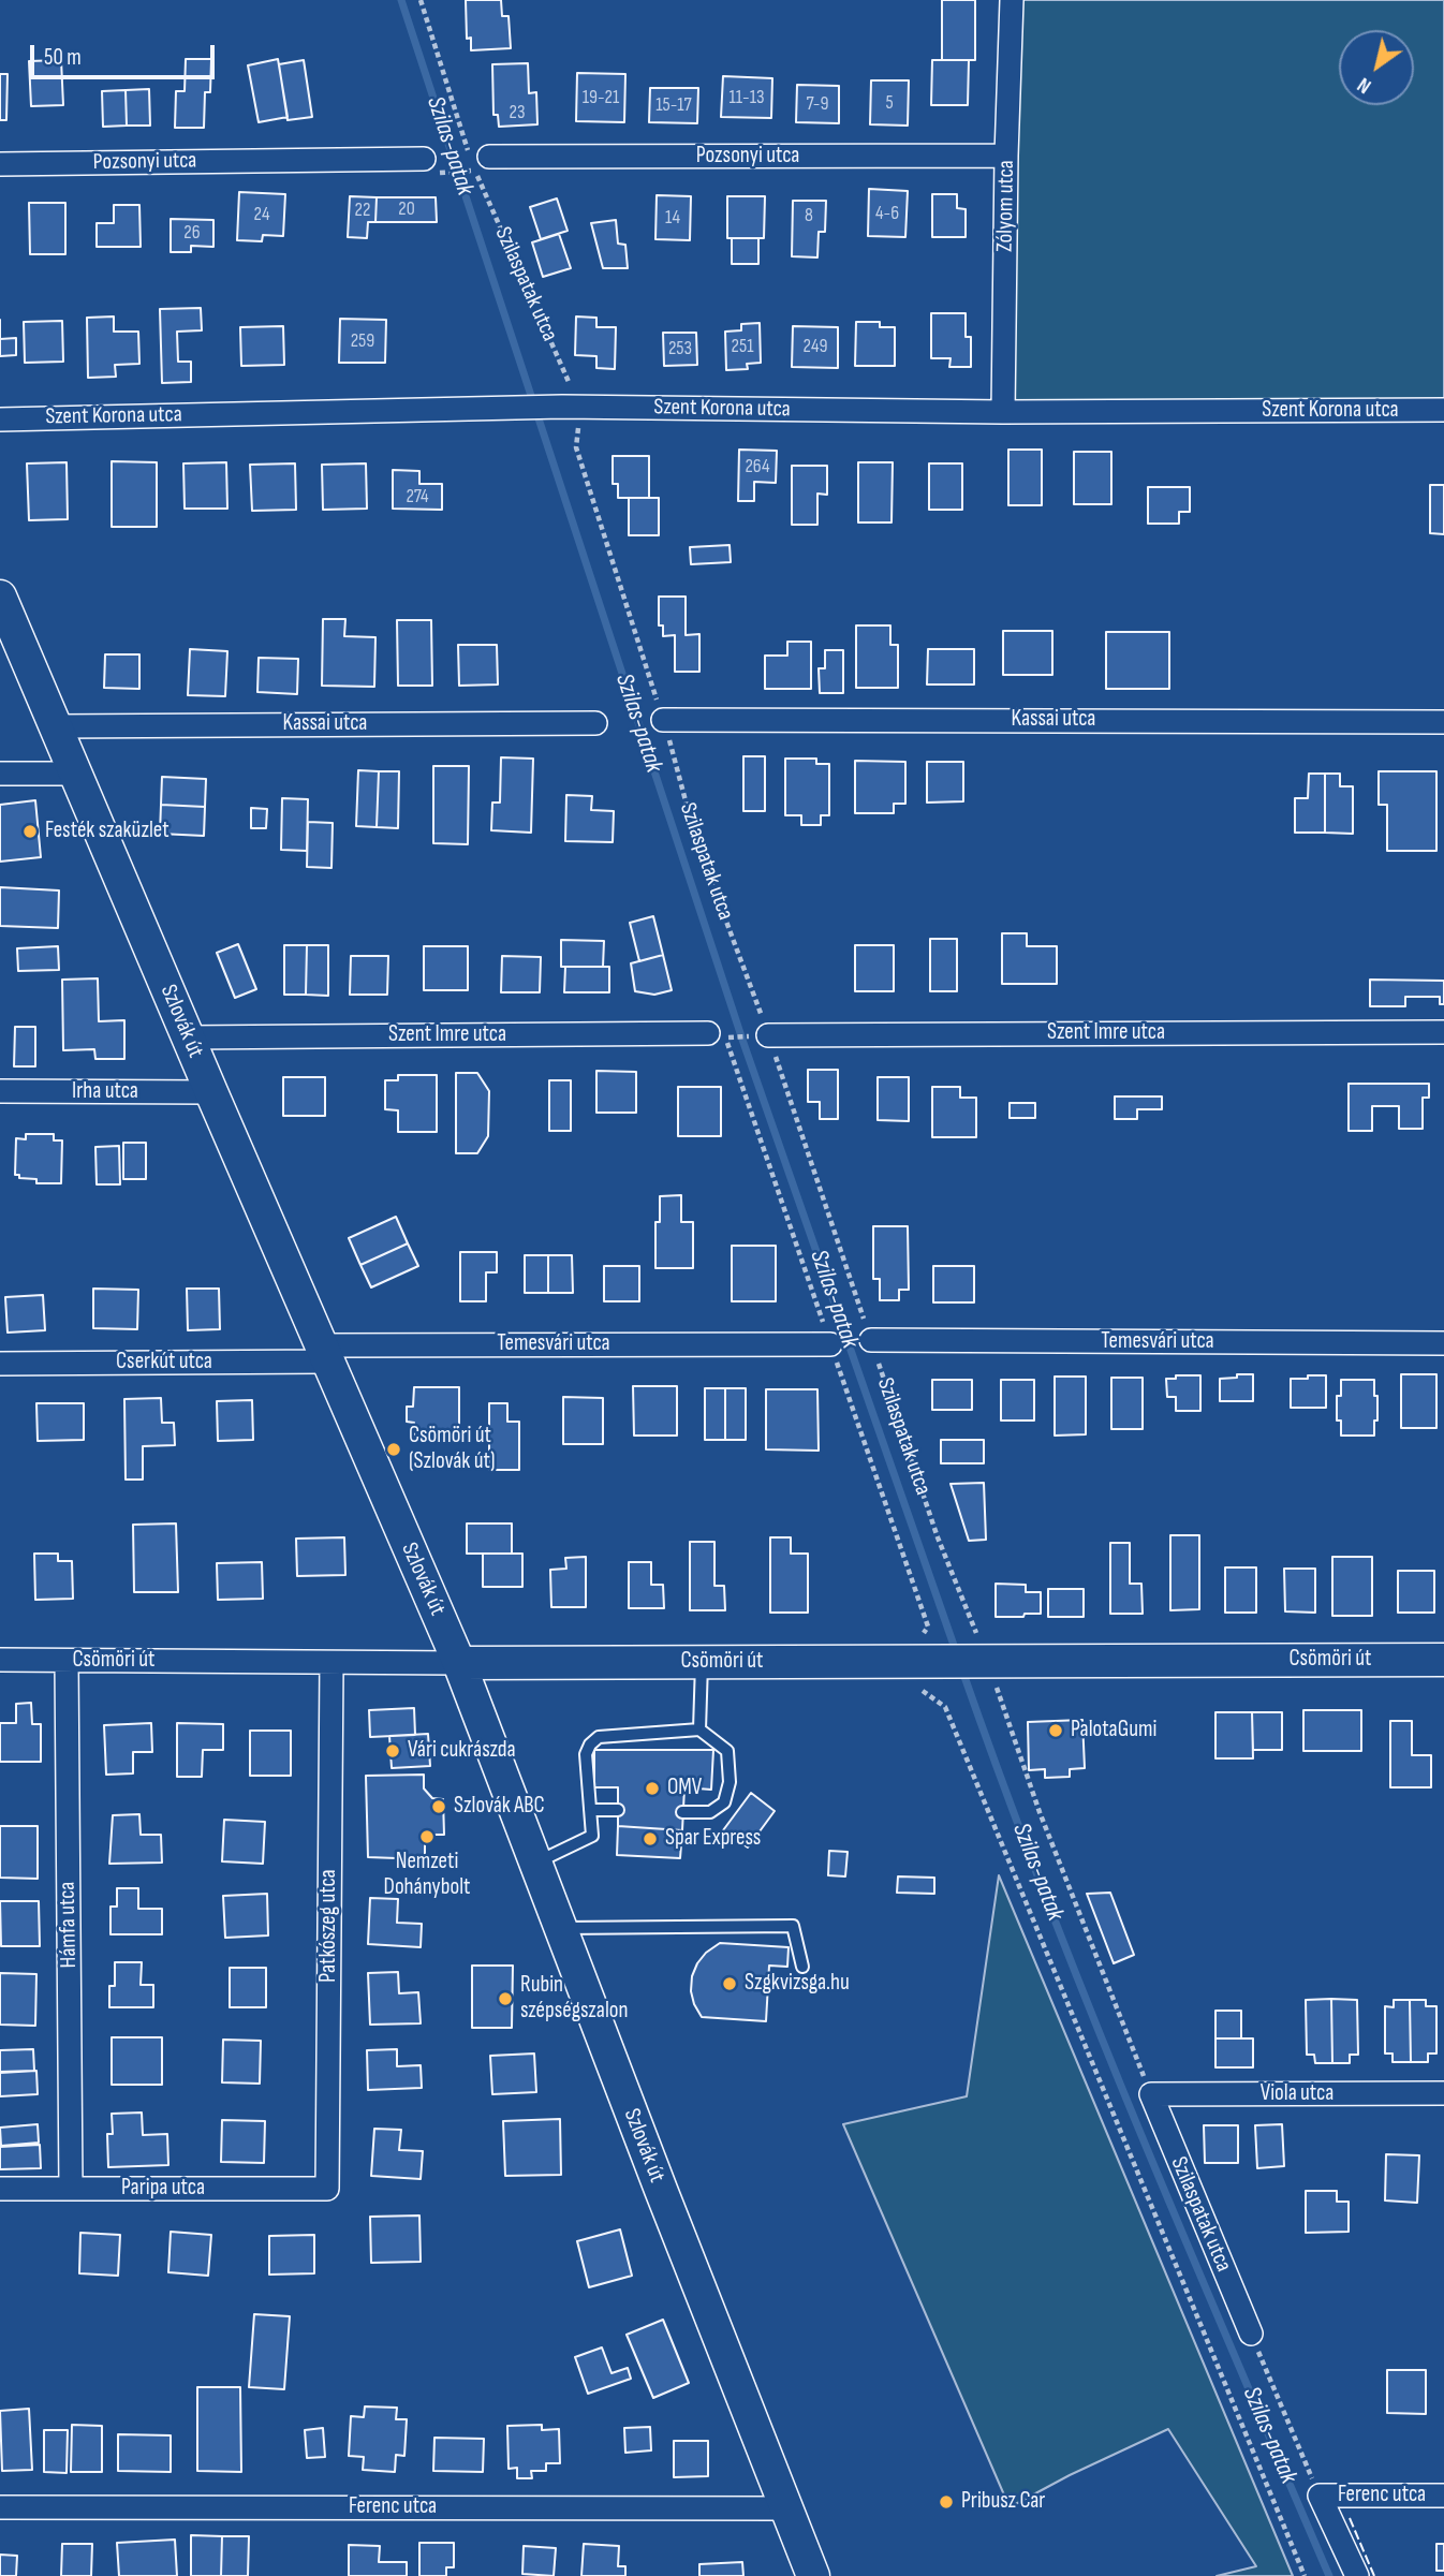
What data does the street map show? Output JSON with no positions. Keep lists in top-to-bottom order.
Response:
{
  "streets": {
    "main road": ["Szlovák út", "Csömöri út"],
    "street": [
      "Pozsonyi utca",
      "Zólyom utca",
      "Szilaspatak utca",
      "Szent Korona utca",
      "Kassai utca",
      "Szent Imre utca",
      "Irha utca",
      "Temesvári utca",
      "Cserkút utca",
      "Hámfa utca",
      "Patkószeg utca",
      "Viola utca",
      "Paripa utca",
      "Ferenc utca"
    ]
  },
  "crossings": [
    ["Pozsonyi utca", "Zólyom utca"],
    ["Pozsonyi utca", "Szilaspatak utca"],
    ["Zólyom utca", "Szent Korona utca"],
    ["Szilaspatak utca", "Szent Korona utca"],
    ["Szilaspatak utca", "Kassai utca"],
    ["Szilaspatak utca", "Szent Imre utca"],
    ["Szilaspatak utca", "Temesvári utca"],
    ["Szilaspatak utca", "Csömöri út"],
    ["Szilaspatak utca", "Viola utca"],
    ["Kassai utca", "Szlovák út"],
    ["Szlovák út", "Szent Imre utca"],
    ["Szlovák út", "Irha utca"],
    ["Szlovák út", "Temesvári utca"],
    ["Szlovák út", "Cserkút utca"],
    ["Szlovák út", "Csömöri út"],
    ["Szlovák út", "Ferenc utca"],
    ["Temesvári utca", "Cserkút utca"],
    ["Csömöri út", "Hámfa utca"],
    ["Csömöri út", "Patkószeg utca"],
    ["Hámfa utca", "Paripa utca"],
    ["Patkószeg utca", "Paripa utca"]
  ],
  "water": ["Szilas-patak"],
  "places": [
    "Festék szaküzlet",
    "Csömöri út (Szlovák út)",
    "PalotaGumi",
    "Vári cukrászda",
    "OMV",
    "Szlovák ABC",
    "Nemzeti Dohánybolt",
    "Spar Express",
    "Szgkvizsga.hu",
    "Rubin szépségszalon",
    "Pribusz Car"
  ],
  "house_numbers": [
    "19-21",
    "11-13",
    "5",
    "7-9",
    "15-17",
    "23",
    "20",
    "22",
    "4-6",
    "24",
    "8",
    "14",
    "26",
    "259",
    "251",
    "249",
    "253",
    "264",
    "274"
  ],
  "scale_bar": "50 m",
  "north": "bottom left"
}
